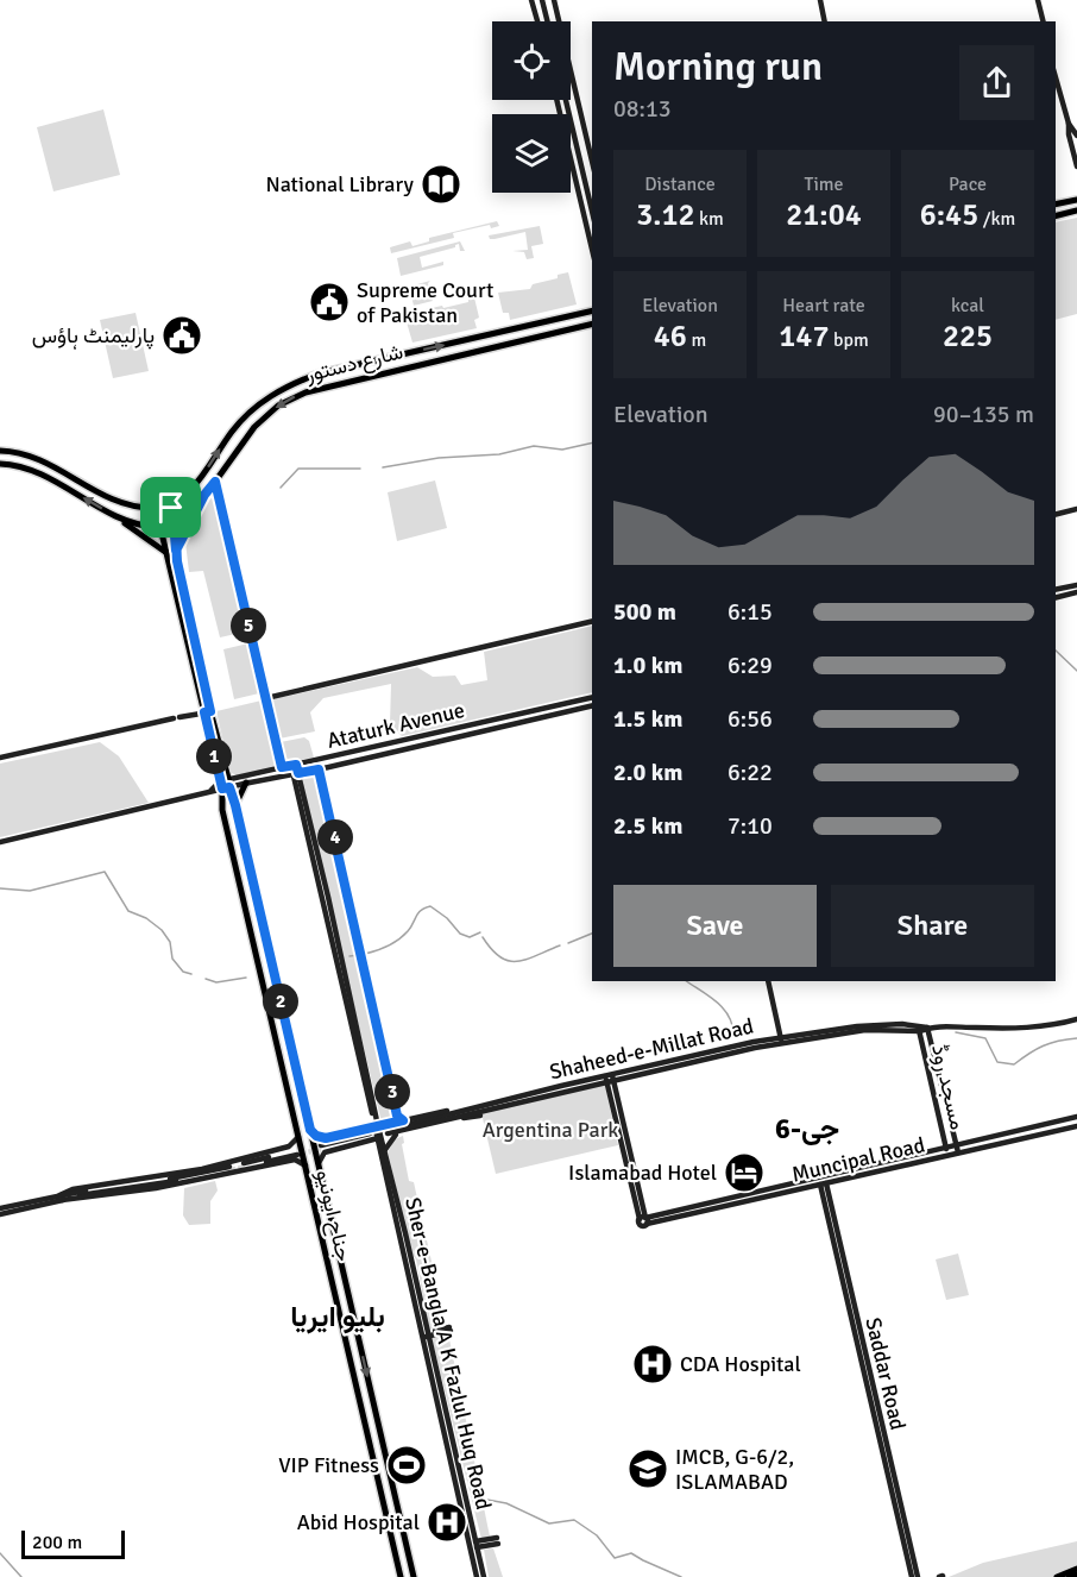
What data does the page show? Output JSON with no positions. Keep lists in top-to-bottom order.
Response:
{
  "streets": {
    "main road": ["شارع دستور", "جناح ایونیو"],
    "street": [
      "Ataturk Avenue",
      "Shaheed-e-Millat Road",
      "مسجد روڈ",
      "Muncipal Road",
      "Sher-e-Bangla A K Fazlul Huq Road",
      "Saddar Road"
    ]
  },
  "crossings": [
    ["شارع دستور", "جناح ایونیو"],
    ["Ataturk Avenue", "جناح ایونیو"],
    ["Shaheed-e-Millat Road", "مسجد روڈ"],
    ["مسجد روڈ", "Muncipal Road"],
    ["Muncipal Road", "Saddar Road"]
  ],
  "districts": ["جی-6", "بلیو ایریا"],
  "parks": ["Argentina Park"],
  "places": {
    "library": ["National Library"],
    "public building": ["Supreme Court of Pakistan", "پارلیمنٹ ہاؤس"],
    "hotel": ["Islamabad Hotel"],
    "hospital": ["CDA Hospital", "Abid Hospital"],
    "sports": ["VIP Fitness"],
    "school or university": ["IMCB, G-6/2, ISLAMABAD"]
  },
  "scale_bar": "200 m",
  "page": {
    "heading": ["Morning run", "08:13"],
    "stats": [
      ["Distance", "3.12 km"],
      ["Time", "21:04"],
      ["Pace", "6:45 /km"],
      ["Elevation", "46 m"],
      ["Heart rate", "147 bpm"],
      ["kcal", "225"]
    ],
    "chart": ["Elevation", "90–135 m"],
    "list": [
      {
        "name": "500 m",
        "note": "6:15"
      },
      {
        "name": "1.0 km",
        "note": "6:29"
      },
      {
        "name": "1.5 km",
        "note": "6:56"
      },
      {
        "name": "2.0 km",
        "note": "6:22"
      },
      {
        "name": "2.5 km",
        "note": "7:10"
      }
    ],
    "pins": [
      "5",
      "1",
      "4",
      "2",
      "3"
    ],
    "buttons": ["Save", "Share"],
    "scale": "200 m"
  }
}
